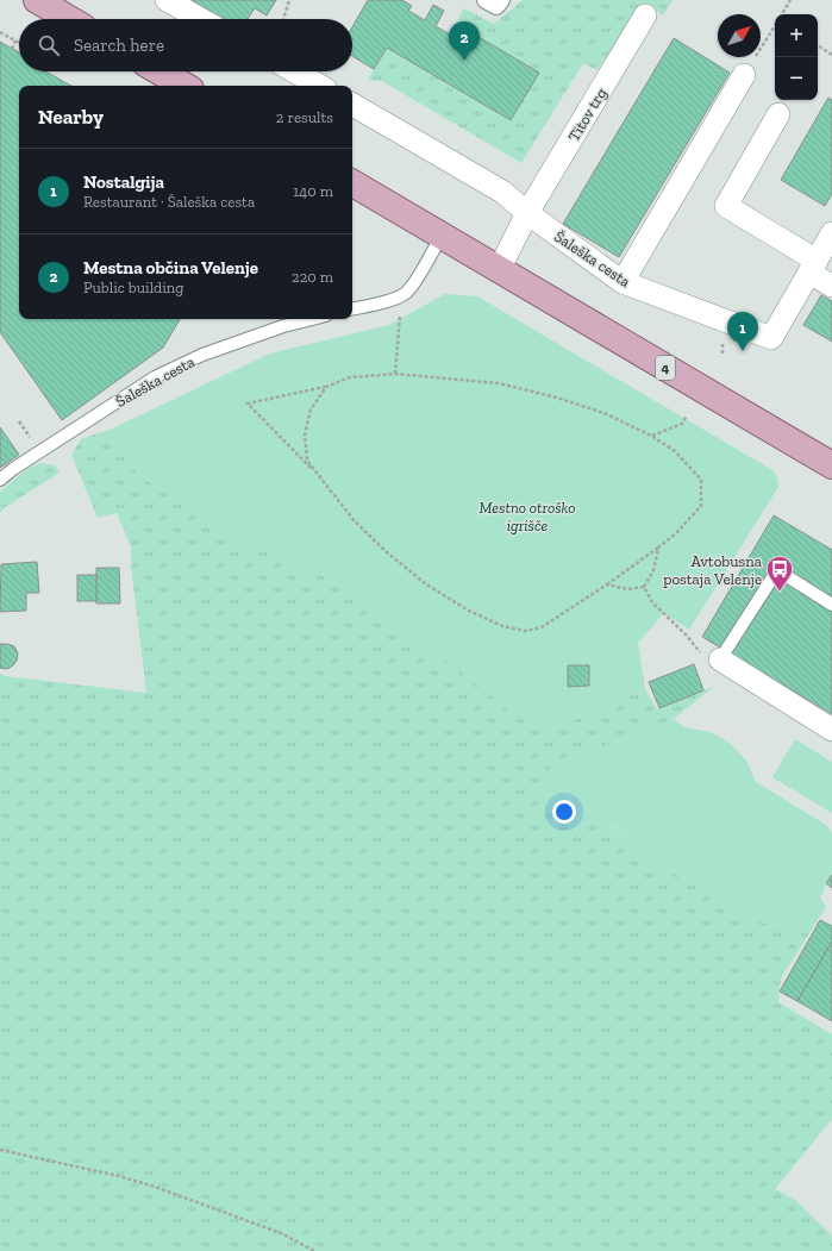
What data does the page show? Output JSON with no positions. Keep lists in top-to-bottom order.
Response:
{
  "streets": {
    "main road": ["4"],
    "street": ["Titov trg", "Šaleška cesta"]
  },
  "crossings": [
    ["Titov trg", "Šaleška cesta"],
    ["Titov trg", "4"]
  ],
  "parks": ["Mestno otroško igrišče"],
  "places": {
    "bus stop": ["Avtobusna postaja Velenje"]
  },
  "north": "top right",
  "page": {
    "map_buttons": ["+", "−"],
    "search": "Search here",
    "pins": ["2", "1"],
    "heading": ["Nearby", "2 results"],
    "list": [
      {
        "mark": "1",
        "name": "Nostalgija",
        "note": "Restaurant · Šaleška cesta",
        "value": "140 m"
      },
      {
        "mark": "2",
        "name": "Mestna občina Velenje",
        "note": "Public building",
        "value": "220 m"
      }
    ]
  }
}
